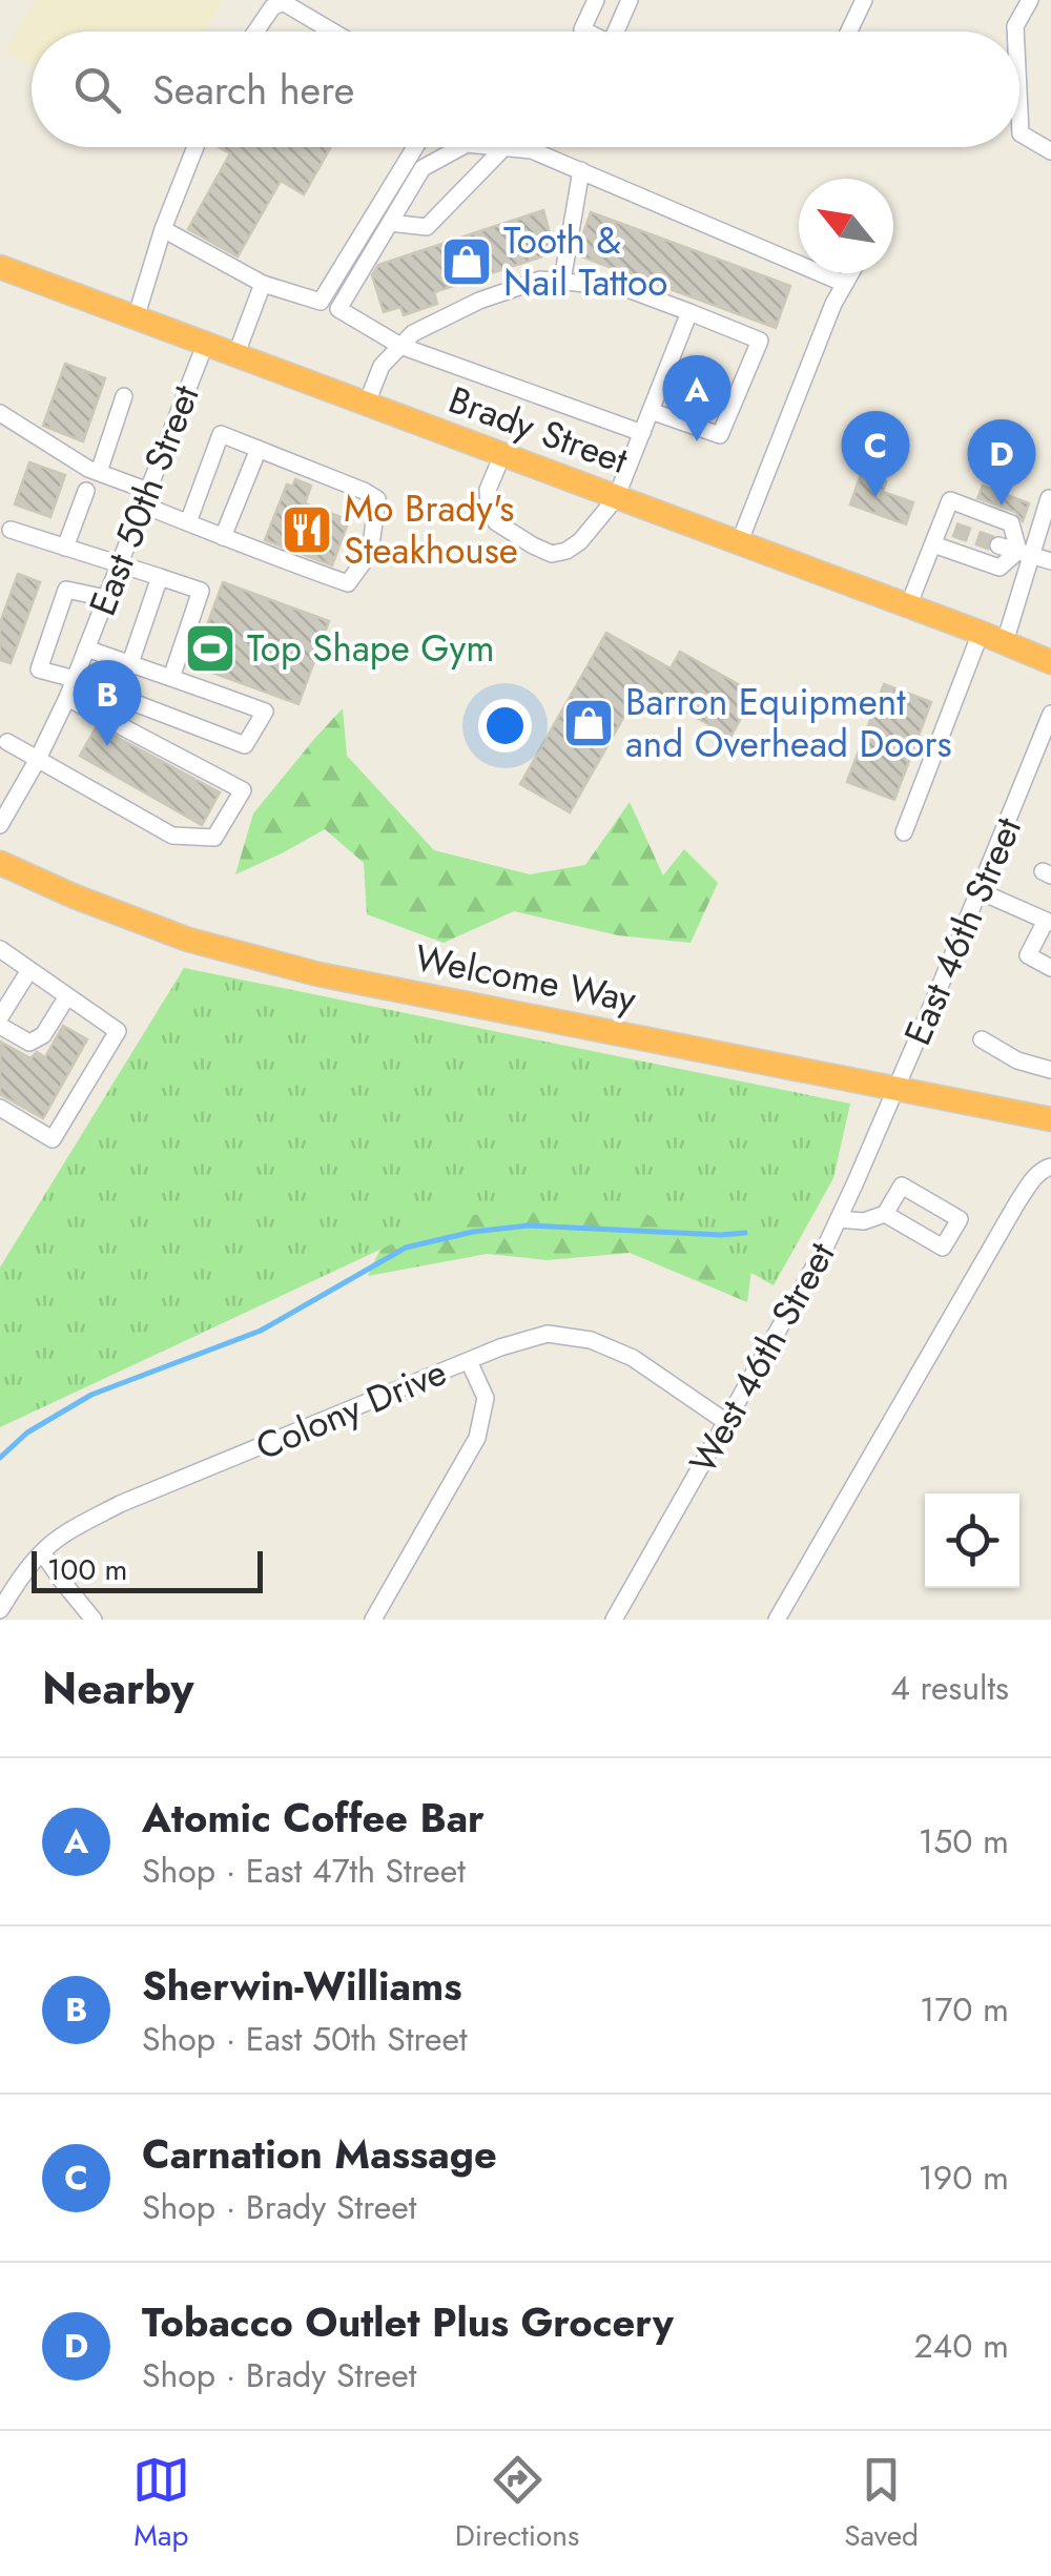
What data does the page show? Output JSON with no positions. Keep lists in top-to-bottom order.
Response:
{
  "streets": {
    "highway": ["Brady Street", "Welcome Way"],
    "street": [
      "East 50th Street",
      "East 46th Street",
      "West 46th Street",
      "Colony Drive"
    ]
  },
  "crossings": [
    ["Brady Street", "East 50th Street"],
    ["East 46th Street", "Welcome Way"],
    ["East 46th Street", "West 46th Street"],
    ["Welcome Way", "West 46th Street"],
    ["West 46th Street", "Colony Drive"]
  ],
  "places": {
    "shop": ["Tooth & Nail Tattoo", "Barron Equipment and Overhead Doors"],
    "restaurant": ["Mo Brady's Steakhouse"],
    "sports": ["Top Shape Gym"]
  },
  "scale_bar": "100 m",
  "north": "top left",
  "page": {
    "search": "Search here",
    "pins": [
      "A",
      "C",
      "D",
      "B"
    ],
    "scale": "100 m",
    "heading": ["Nearby", "4 results"],
    "list": [
      {
        "mark": "A",
        "name": "Atomic Coffee Bar",
        "note": "Shop · East 47th Street",
        "value": "150 m"
      },
      {
        "mark": "B",
        "name": "Sherwin-Williams",
        "note": "Shop · East 50th Street",
        "value": "170 m"
      },
      {
        "mark": "C",
        "name": "Carnation Massage",
        "note": "Shop · Brady Street",
        "value": "190 m"
      },
      {
        "mark": "D",
        "name": "Tobacco Outlet Plus Grocery",
        "note": "Shop · Brady Street",
        "value": "240 m"
      }
    ],
    "nav": ["Map", "Directions", "Saved"]
  }
}
